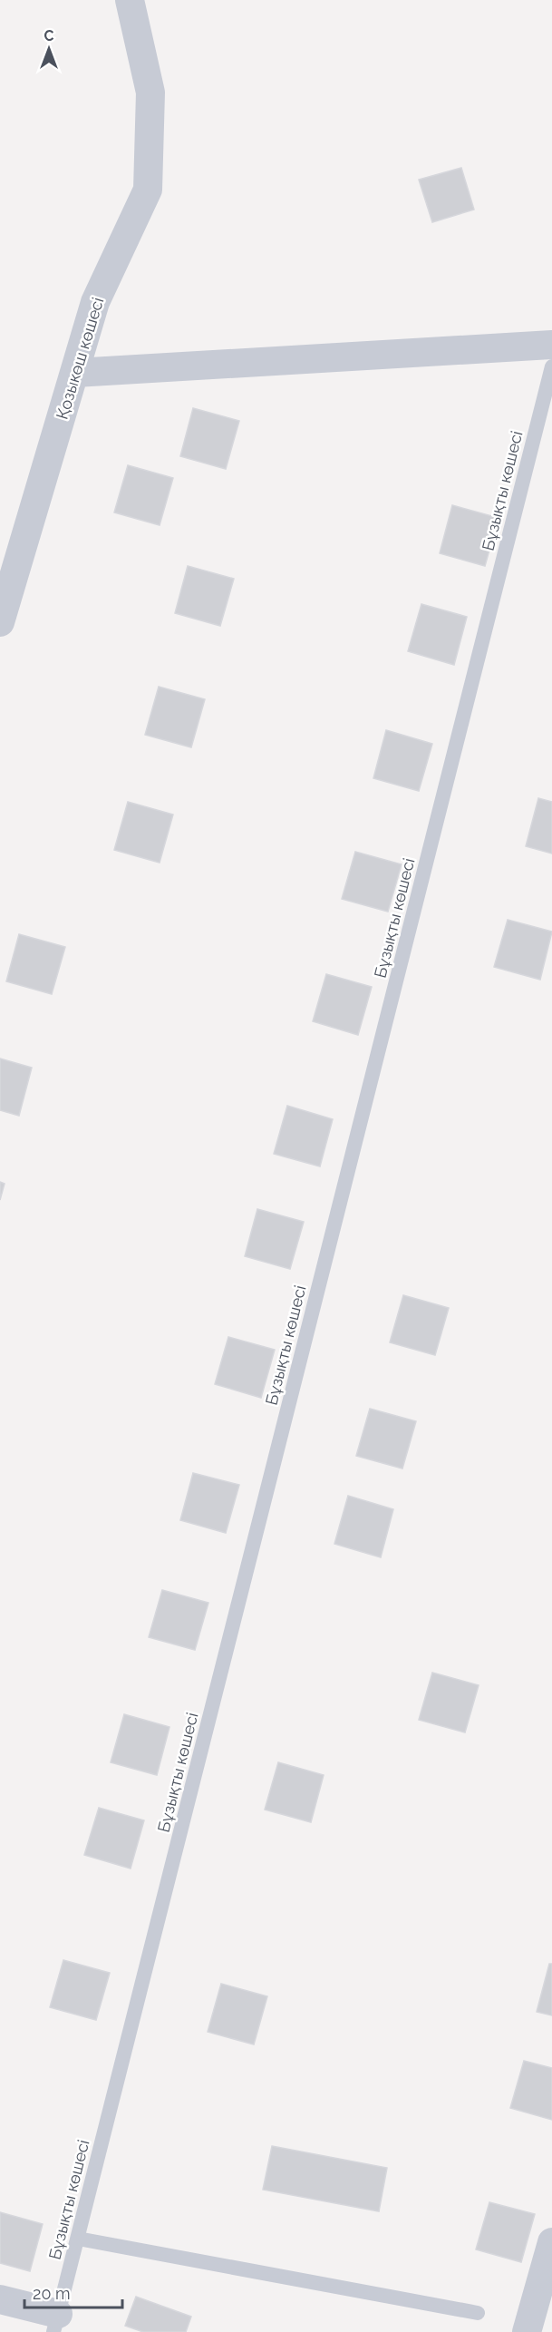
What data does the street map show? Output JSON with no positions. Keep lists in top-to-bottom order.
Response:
{
  "streets": {
    "street": ["Қозыкөш көшесі"],
    "lane": ["Бұзықты көшесі"]
  },
  "scale_bar": "20 m",
  "north": "top"
}
